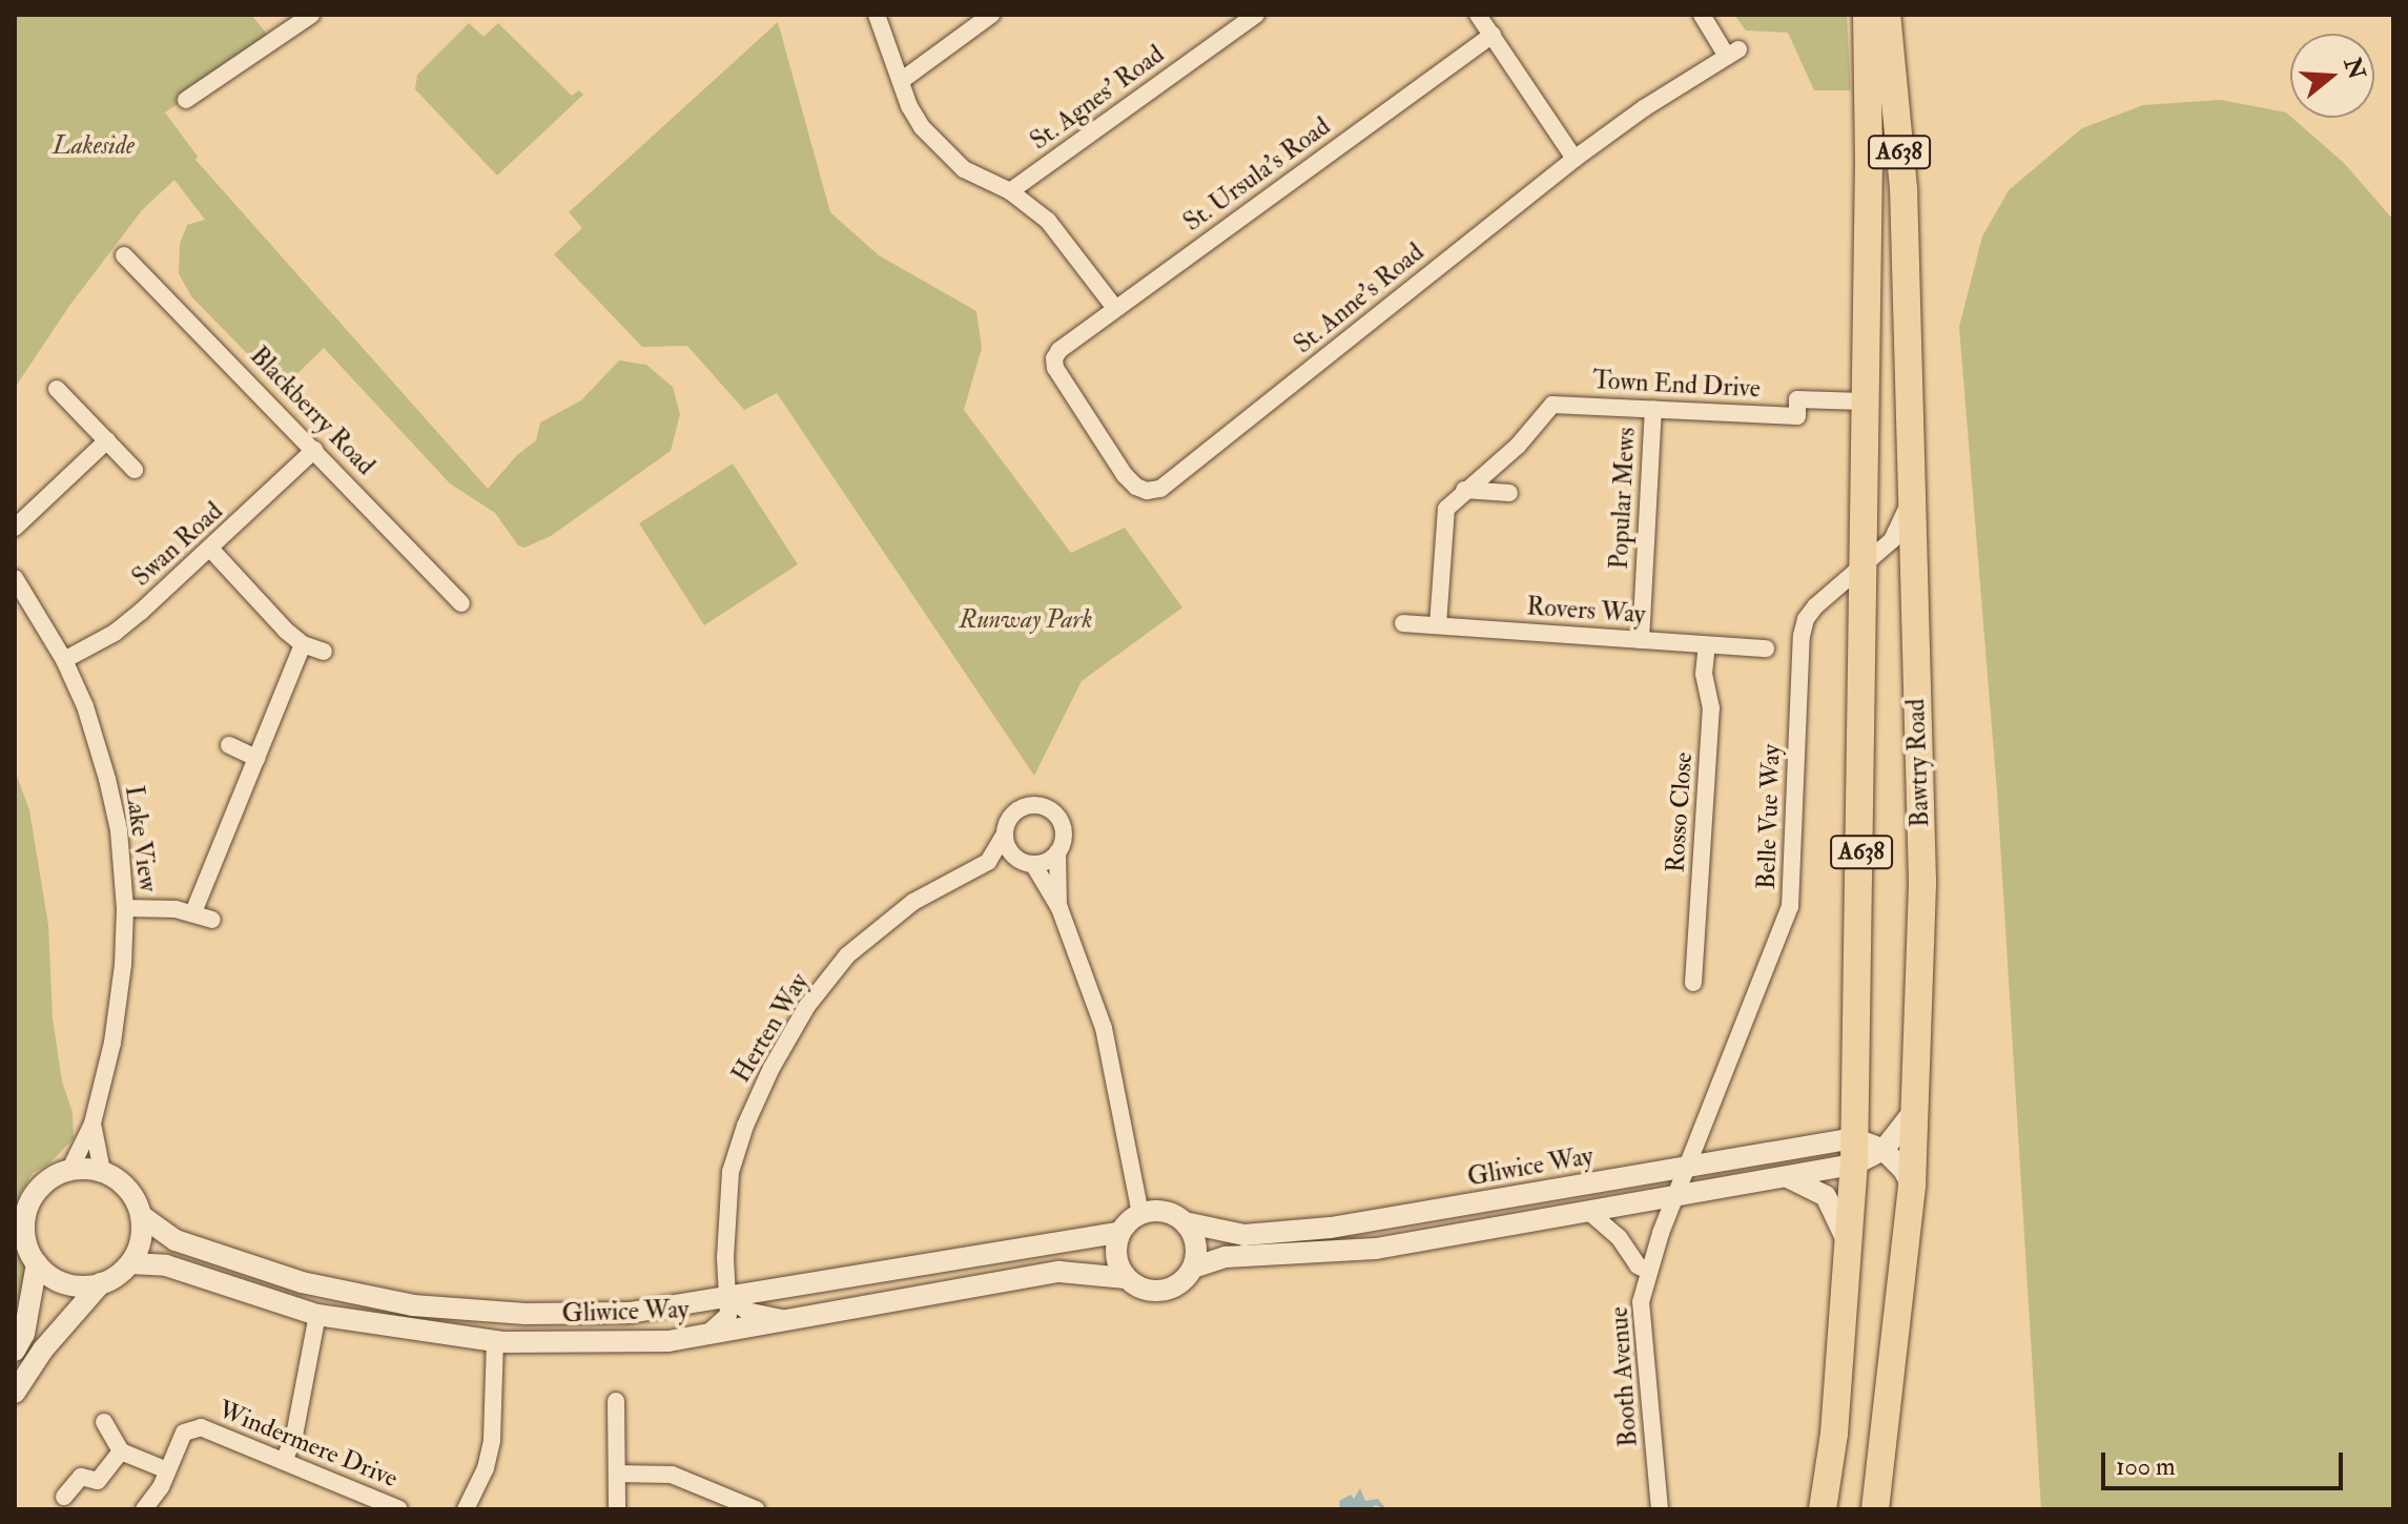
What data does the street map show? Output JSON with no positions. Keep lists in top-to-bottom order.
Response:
{
  "streets": {
    "highway": ["A638", "Bawtry Road"],
    "street": [
      "St. Agnes' Road",
      "St. Ursula's Road",
      "St. Anne's Road",
      "Town End Drive",
      "Blackberry Road",
      "Popular Mews",
      "Swan Road",
      "Rovers Way",
      "Rosso Close",
      "Belle Vue Way",
      "Lake View",
      "Herten Way",
      "Gliwice Way",
      "Booth Avenue",
      "Windermere Drive"
    ]
  },
  "crossings": [
    ["A638", "Town End Drive"],
    ["A638", "Belle Vue Way"],
    ["A638", "Gliwice Way"],
    ["St. Ursula's Road", "St. Anne's Road"],
    ["Town End Drive", "Popular Mews"],
    ["Town End Drive", "Rovers Way"],
    ["Blackberry Road", "Swan Road"],
    ["Popular Mews", "Rovers Way"],
    ["Swan Road", "Lake View"],
    ["Rovers Way", "Rosso Close"],
    ["Bawtry Road", "Belle Vue Way"],
    ["Bawtry Road", "Gliwice Way"],
    ["Belle Vue Way", "Gliwice Way"],
    ["Belle Vue Way", "Booth Avenue"],
    ["Lake View", "Gliwice Way"],
    ["Herten Way", "Gliwice Way"],
    ["Gliwice Way", "Booth Avenue"]
  ],
  "parks": ["Lakeside", "Runway Park"],
  "scale_bar": "100 m",
  "north": "right"
}
